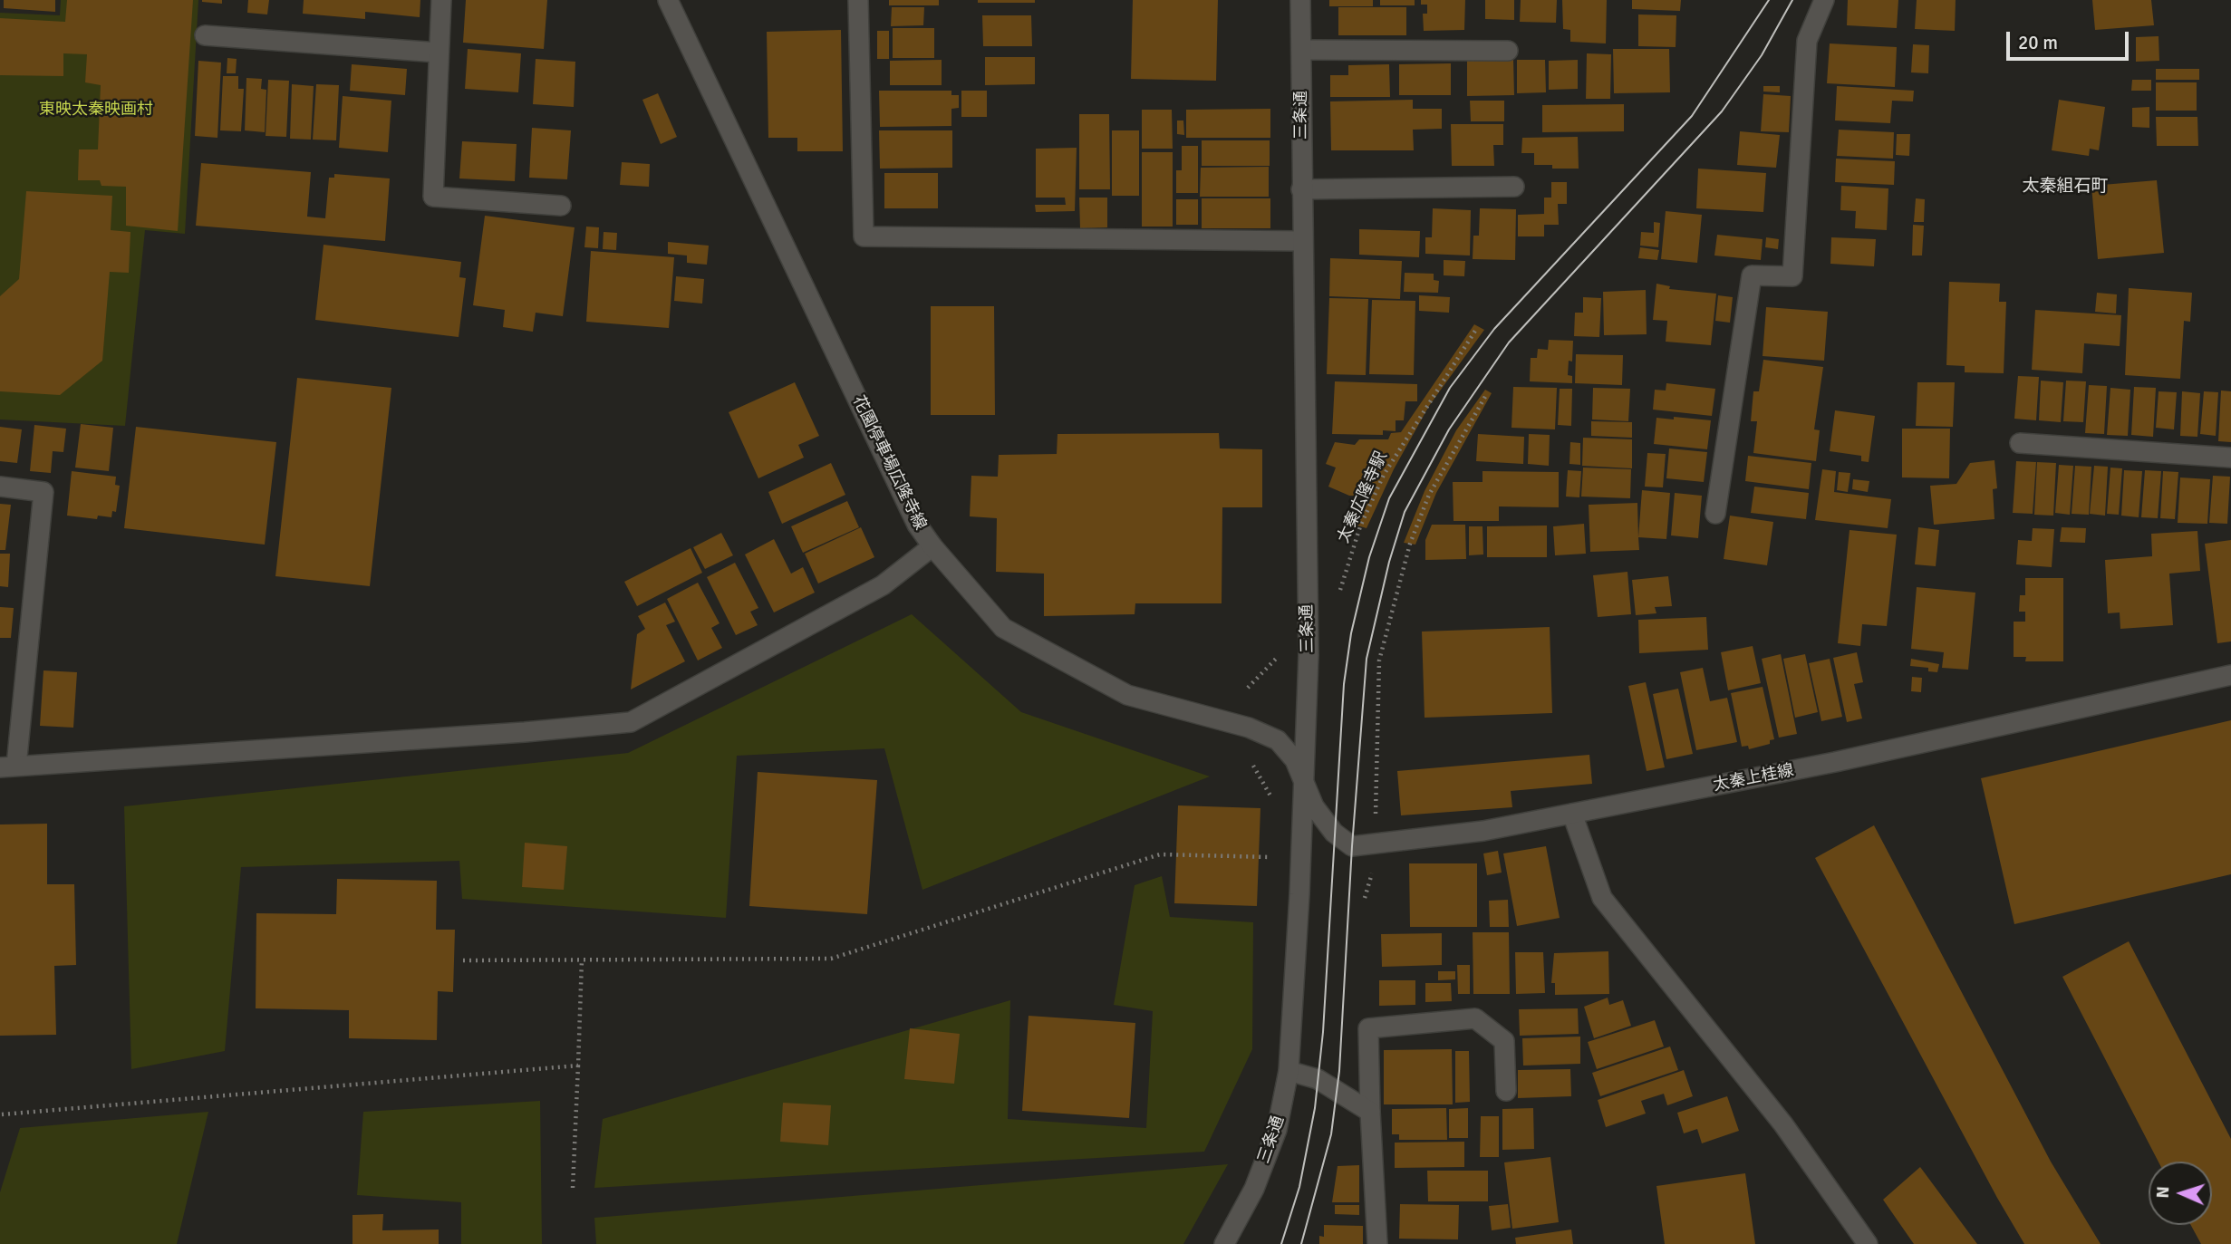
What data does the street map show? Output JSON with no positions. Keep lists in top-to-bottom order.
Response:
{
  "streets": {
    "main road": ["三条通", "花園停車場広隆寺線", "太秦上桂線"],
    "path": ["太秦広隆寺駅"]
  },
  "crossings": [
    ["三条通", "花園停車場広隆寺線"],
    ["三条通", "太秦上桂線"],
    ["花園停車場広隆寺線", "太秦上桂線"]
  ],
  "districts": ["太秦組石町"],
  "parks": ["東映太秦映画村"],
  "scale_bar": "20 m",
  "north": "left"
}
